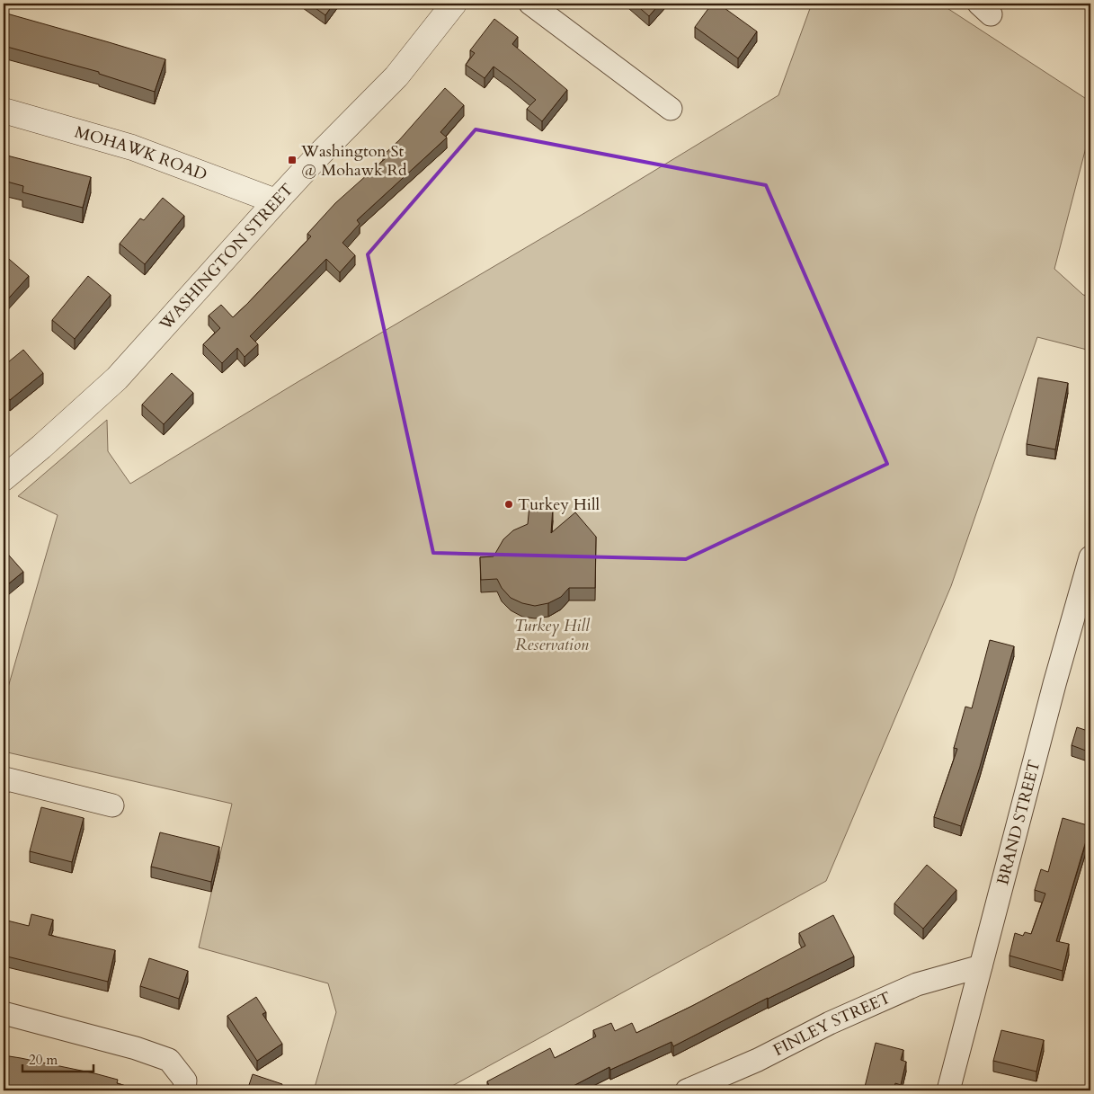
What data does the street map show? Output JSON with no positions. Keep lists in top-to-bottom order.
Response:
{
  "streets": {
    "street": [
      "MOHAWK ROAD",
      "WASHINGTON STREET",
      "BRAND STREET",
      "FINLEY STREET"
    ]
  },
  "crossings": [
    ["MOHAWK ROAD", "WASHINGTON STREET"],
    ["BRAND STREET", "FINLEY STREET"]
  ],
  "parks": ["Turkey Hill Reservation"],
  "places": {
    "transit": ["Washington St @ Mohawk Rd"],
    "other": ["Turkey Hill"]
  },
  "scale_bar": "20 m"
}
